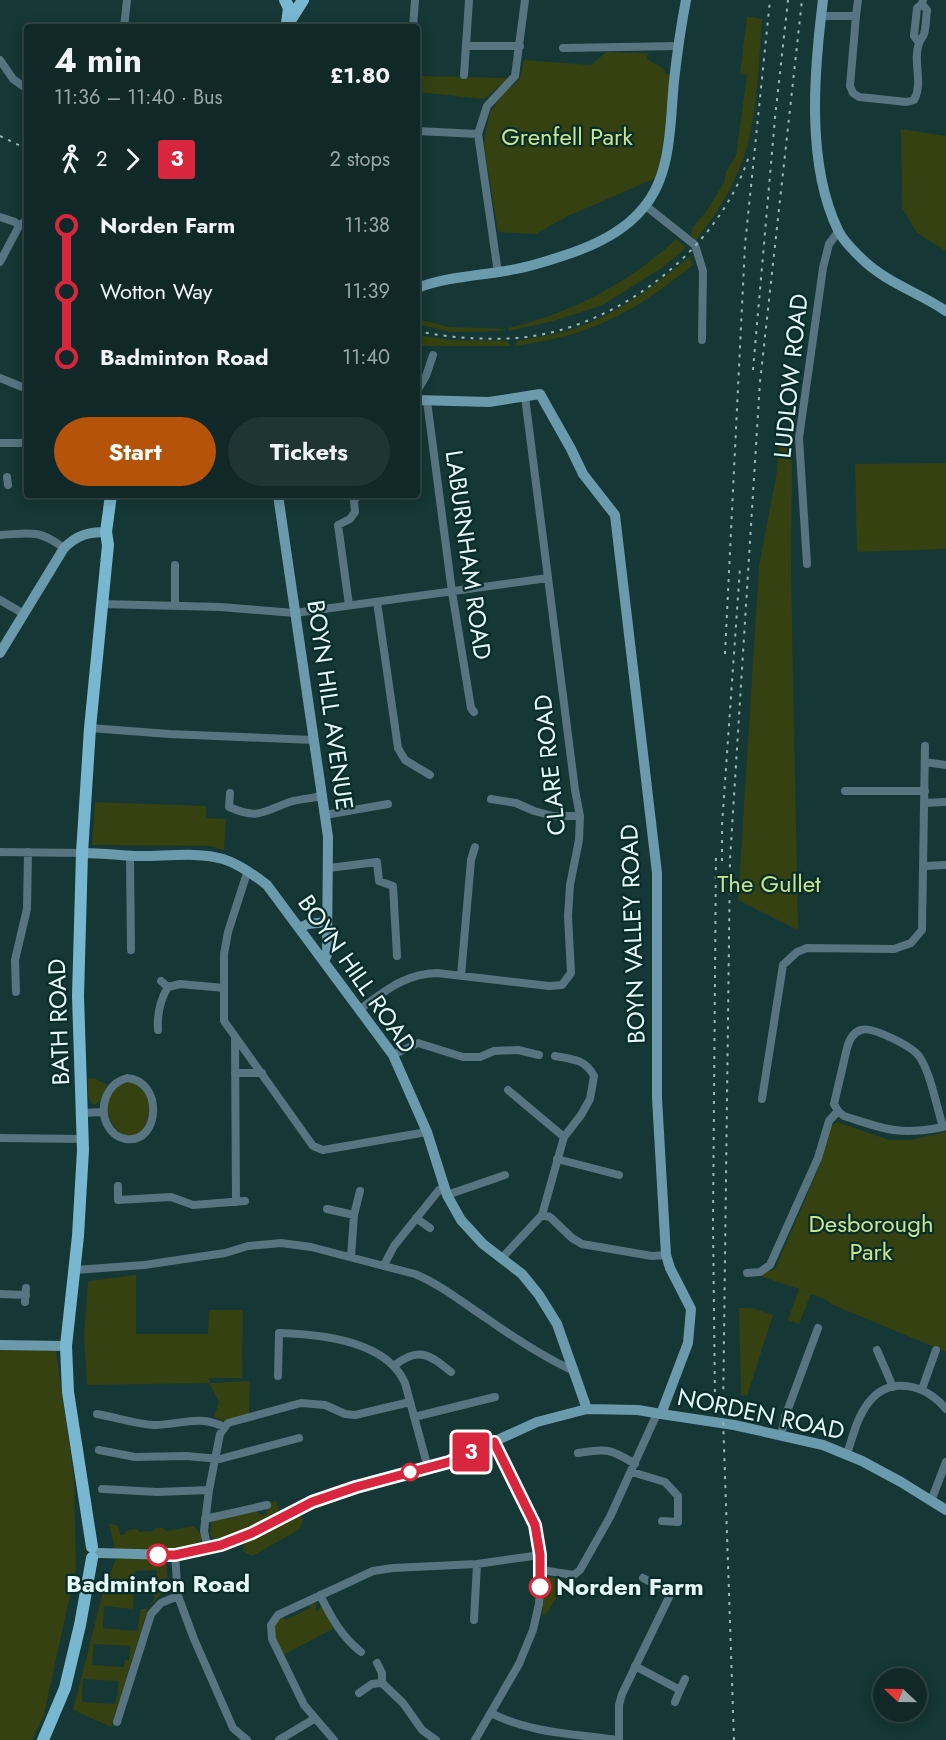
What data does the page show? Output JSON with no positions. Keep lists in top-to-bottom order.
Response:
{
  "streets": {
    "main road": ["BATH ROAD"],
    "street": [
      "LUDLOW ROAD",
      "LABURNHAM ROAD",
      "BOYN HILL AVENUE",
      "CLARE ROAD",
      "BOYN VALLEY ROAD",
      "BOYN HILL ROAD",
      "NORDEN ROAD"
    ]
  },
  "crossings": [
    ["BOYN HILL AVENUE", "BOYN HILL ROAD"],
    ["CLARE ROAD", "BOYN VALLEY ROAD"],
    ["CLARE ROAD", "BOYN HILL ROAD"],
    ["BOYN VALLEY ROAD", "NORDEN ROAD"],
    ["BOYN HILL ROAD", "BATH ROAD"],
    ["BOYN HILL ROAD", "NORDEN ROAD"],
    ["BATH ROAD", "NORDEN ROAD"]
  ],
  "parks": ["Grenfell Park", "The Gullet", "Desborough Park"],
  "places": ["Badminton Road", "Norden Farm"],
  "lines": ["bus line 3"],
  "north": "left",
  "page": {
    "on_map": "3",
    "heading": ["4 min", "11:36 – 11:40 · Bus", "£1.80"],
    "legs": ["2", "3", "2 stops"],
    "list": [
      {
        "name": "Norden Farm",
        "value": "11:38"
      },
      {
        "name": "Wotton Way",
        "value": "11:39"
      },
      {
        "name": "Badminton Road",
        "value": "11:40"
      }
    ],
    "buttons": ["Start", "Tickets"]
  }
}
